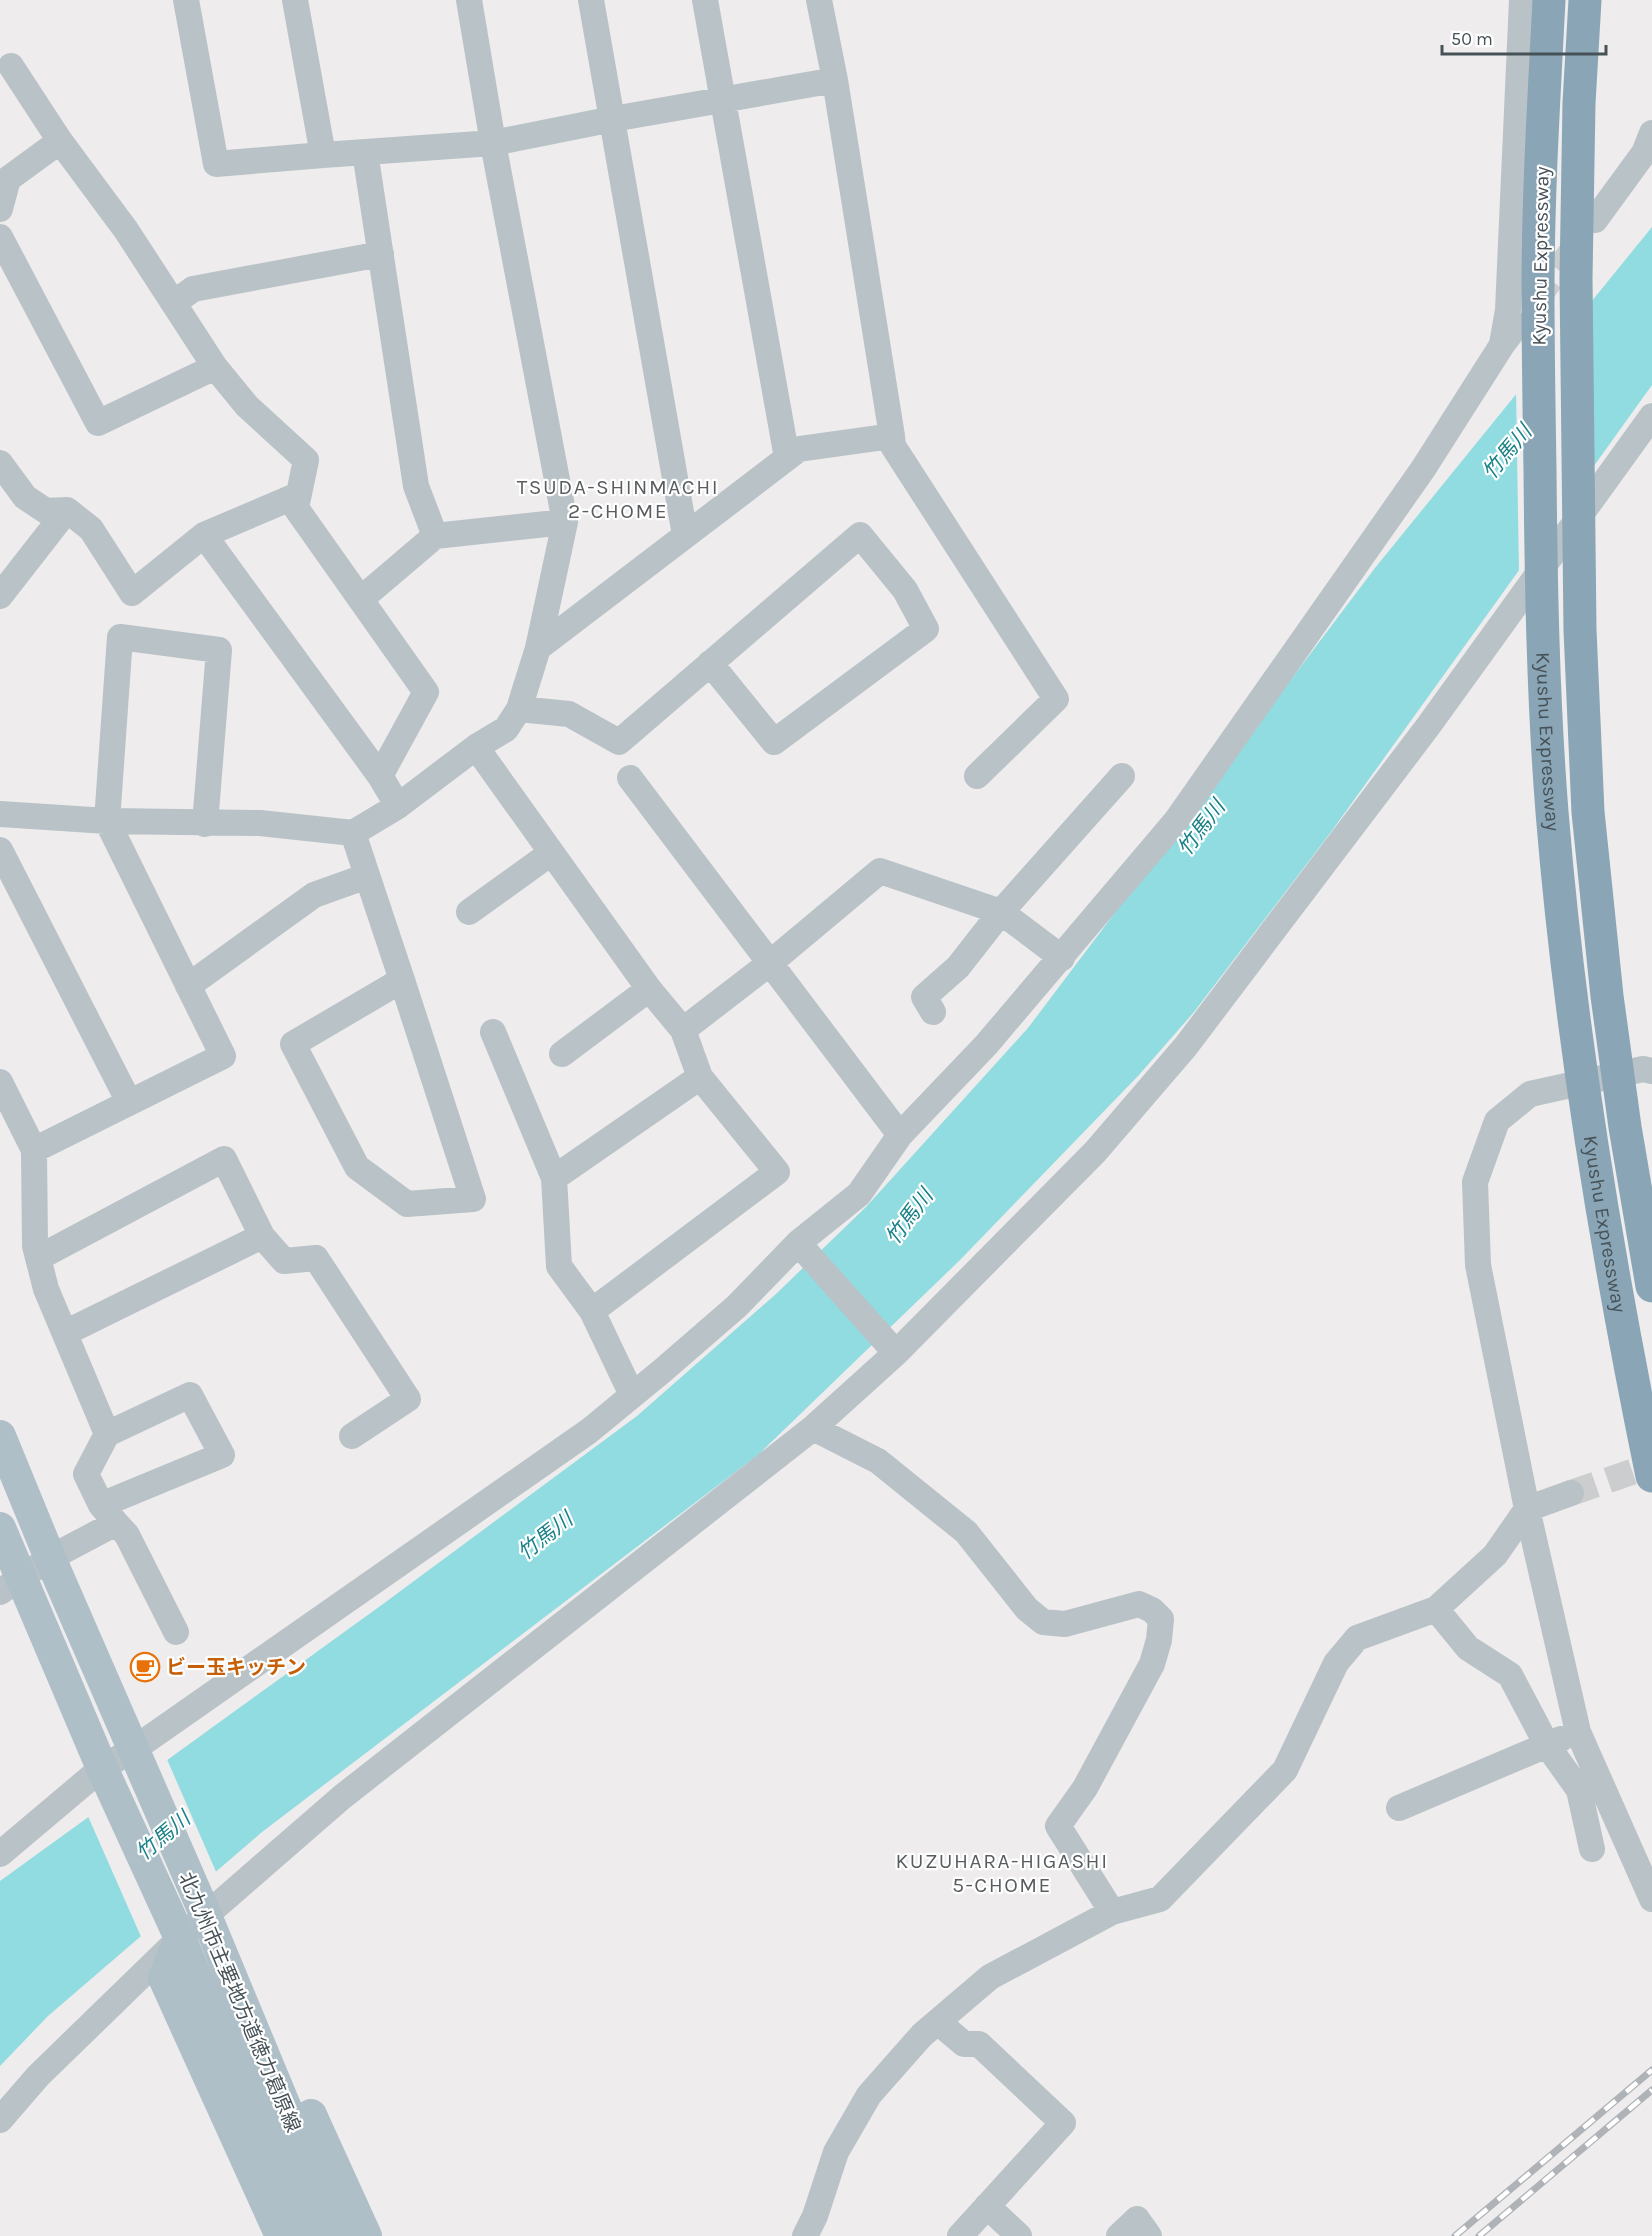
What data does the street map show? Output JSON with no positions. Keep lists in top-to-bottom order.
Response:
{
  "streets": {
    "highway": ["Kyushu Expressway"],
    "main road": ["北九州市主要地方道徳力葛原線"]
  },
  "districts": ["TSUDA-SHINMACHI 2-CHOME", "KUZUHARA-HIGASHI 5-CHOME"],
  "water": ["竹馬川"],
  "places": {
    "cafe": ["ビー玉キッチン"]
  },
  "scale_bar": "50 m"
}
